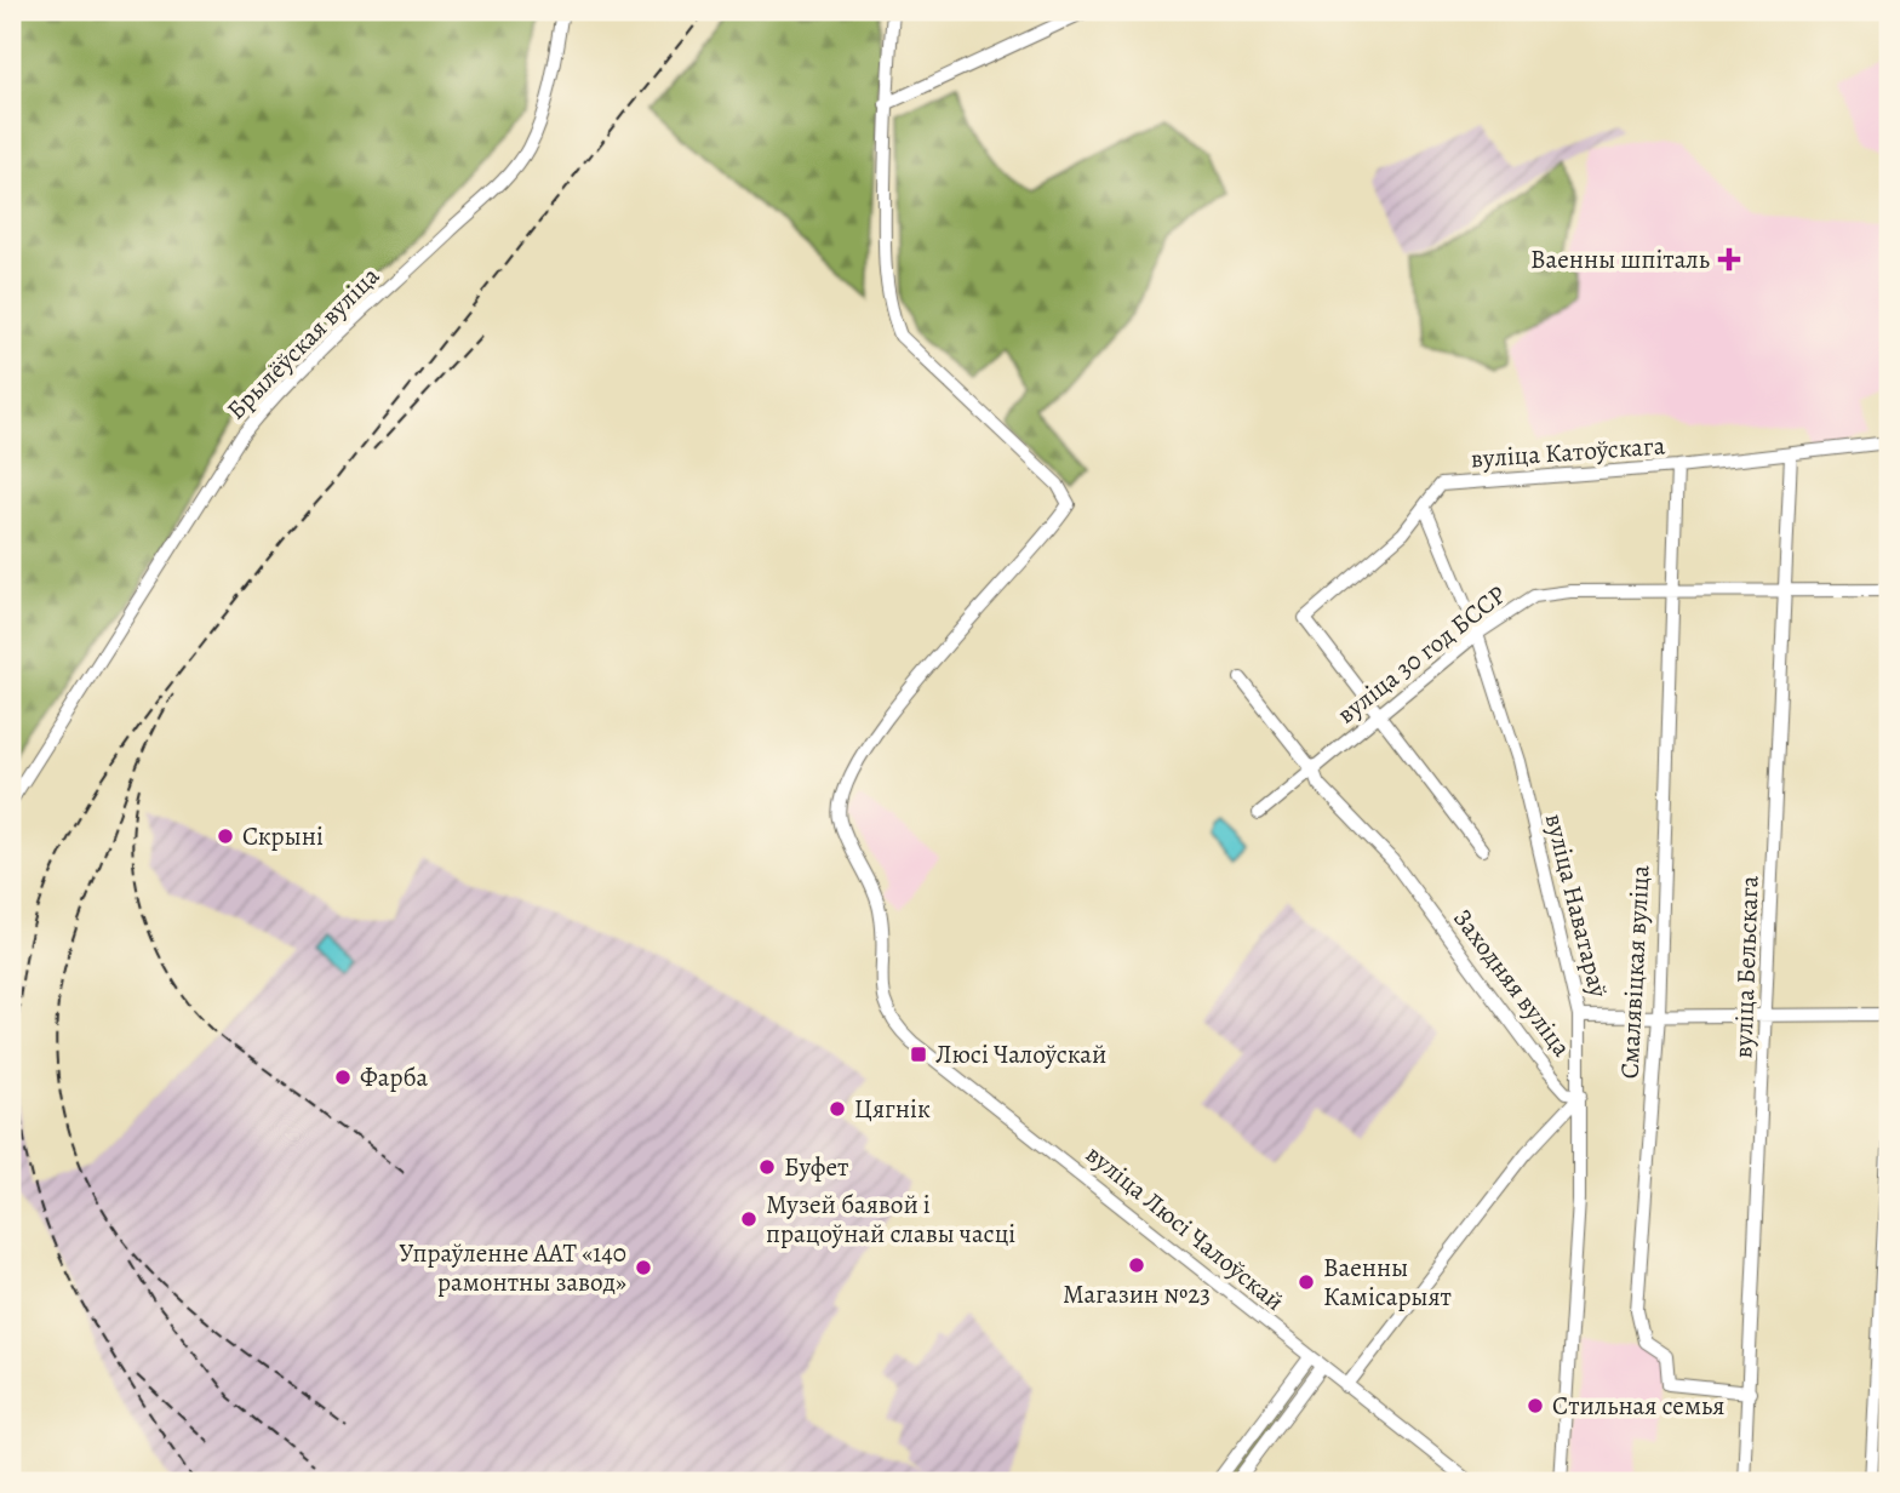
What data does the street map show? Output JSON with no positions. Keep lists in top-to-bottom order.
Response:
{
  "streets": {
    "street": [
      "Брылёўская вуліца",
      "вуліца Катоўскага",
      "вуліца 30 год БССР",
      "вуліца Наватараў",
      "вуліца Бельскага",
      "Смалявіцкая вуліца",
      "Заходняя вуліца",
      "вуліца Люсі Чалоўскай"
    ]
  },
  "crossings": [
    ["вуліца Катоўскага", "вуліца 30 год БССР"],
    ["вуліца Катоўскага", "вуліца Наватараў"],
    ["вуліца Катоўскага", "вуліца Бельскага"],
    ["вуліца Катоўскага", "Смалявіцкая вуліца"],
    ["вуліца 30 год БССР", "вуліца Наватараў"],
    ["вуліца 30 год БССР", "вуліца Бельскага"],
    ["вуліца 30 год БССР", "Смалявіцкая вуліца"],
    ["вуліца 30 год БССР", "Заходняя вуліца"],
    ["вуліца Наватараў", "Заходняя вуліца"],
    ["вуліца Бельскага", "Смалявіцкая вуліца"]
  ],
  "places": {
    "health": ["Ваенны шпіталь"],
    "other": [
      "Скрыні",
      "Фарба",
      "Цягнік",
      "Буфет",
      "Музей баявой і працоўнай славы часці",
      "Магазин №23",
      "Упраўленне ААТ «140 рамонтны завод»",
      "Ваенны Камісарыят",
      "Стильная семья"
    ],
    "transit": ["Люсі Чалоўскай"]
  }
}
